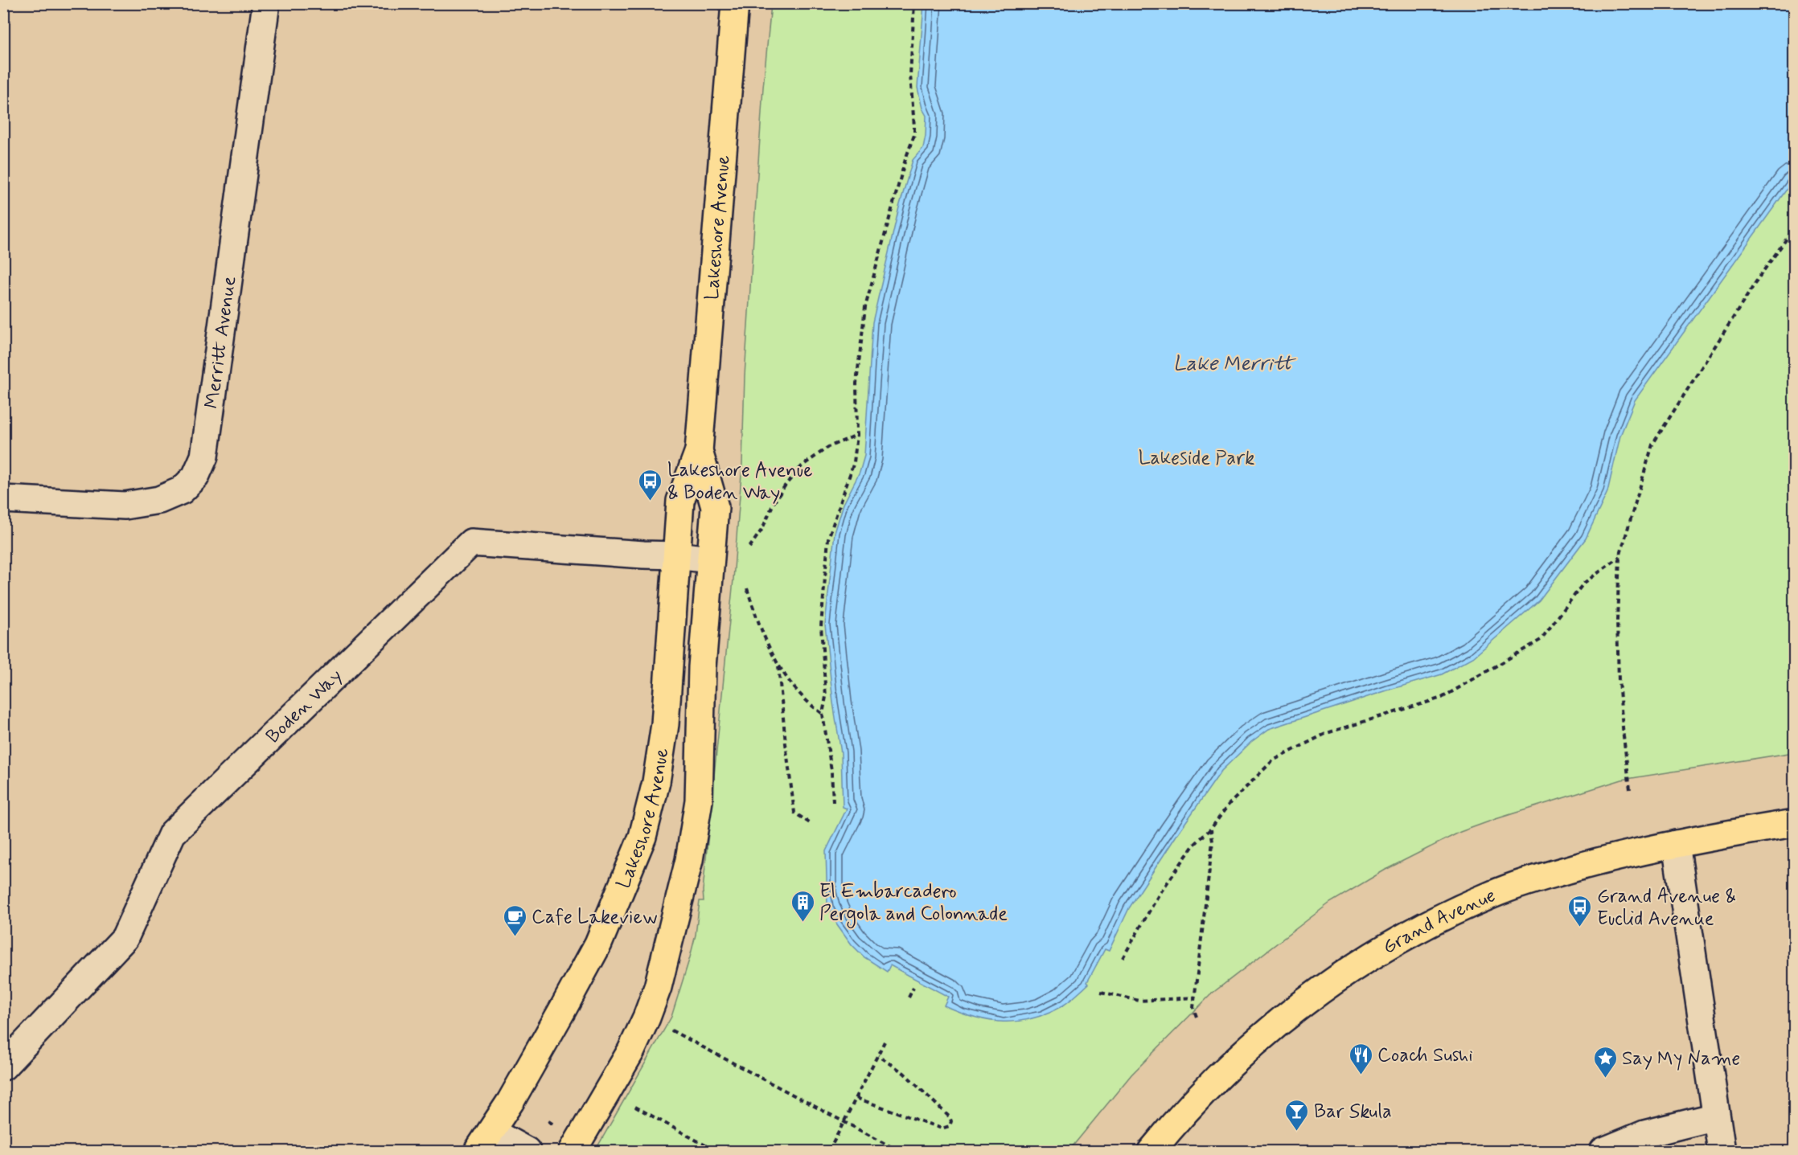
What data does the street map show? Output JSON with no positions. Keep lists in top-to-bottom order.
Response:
{
  "streets": {
    "main road": ["Lakeshore Avenue", "Grand Avenue"],
    "street": ["Merritt Avenue", "Boden Way"]
  },
  "crossings": [
    ["Lakeshore Avenue", "Boden Way"]
  ],
  "water": ["Lake Merritt"],
  "parks": ["Lakeside Park"],
  "places": {
    "bus stop": ["Lakeshore Avenue & Boden Way", "Grand Avenue & Euclid Avenue"],
    "building": ["El Embarcadero Pergola and Colonnade"],
    "cafe": ["Cafe Lakeview"],
    "restaurant": ["Coach Sushi"],
    "place": ["Say My Name"],
    "bar": ["Bar Skula"]
  }
}
